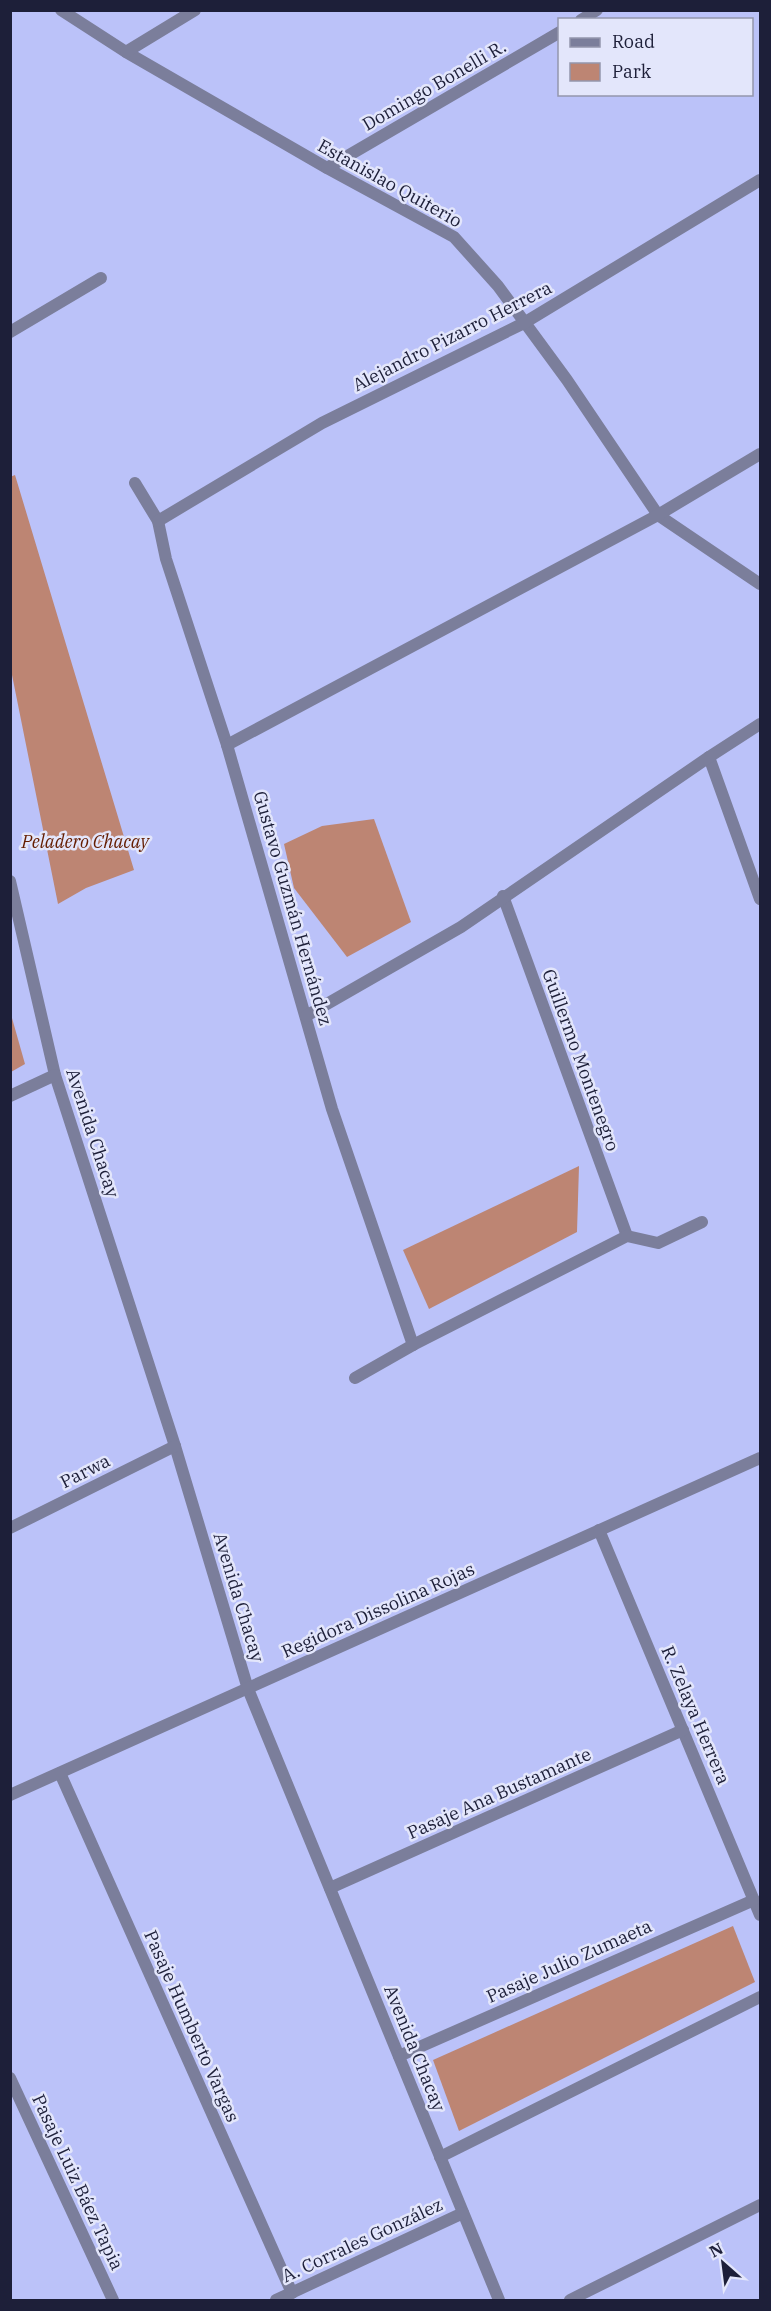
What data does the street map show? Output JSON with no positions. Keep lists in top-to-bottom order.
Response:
{
  "streets": {
    "street": [
      "Domingo Bonelli R.",
      "Estanislao Quiterio",
      "Alejandro Pizarro Herrera",
      "Gustavo Guzmán Hernández",
      "Guillermo Montenegro",
      "Avenida Chacay",
      "Parwa",
      "Regidora Dissolina Rojas",
      "R. Zelaya Herrera",
      "Pasaje Ana Bustamante",
      "Pasaje Julio Zumaeta",
      "Pasaje Humberto Vargas",
      "Pasaje Luiz Báez Tapia",
      "A. Corrales González"
    ]
  },
  "crossings": [
    ["Domingo Bonelli R.", "Estanislao Quiterio"],
    ["Estanislao Quiterio", "Alejandro Pizarro Herrera"],
    ["Alejandro Pizarro Herrera", "Gustavo Guzmán Hernández"],
    ["Avenida Chacay", "Parwa"],
    ["Avenida Chacay", "Regidora Dissolina Rojas"],
    ["Avenida Chacay", "Pasaje Ana Bustamante"],
    ["Avenida Chacay", "Pasaje Julio Zumaeta"],
    ["Avenida Chacay", "A. Corrales González"],
    ["Regidora Dissolina Rojas", "R. Zelaya Herrera"],
    ["Regidora Dissolina Rojas", "Pasaje Humberto Vargas"],
    ["R. Zelaya Herrera", "Pasaje Ana Bustamante"],
    ["R. Zelaya Herrera", "Pasaje Julio Zumaeta"],
    ["Pasaje Humberto Vargas", "A. Corrales González"]
  ],
  "parks": ["Peladero Chacay"],
  "legend": ["Road", "Park"],
  "north": "top left"
}
